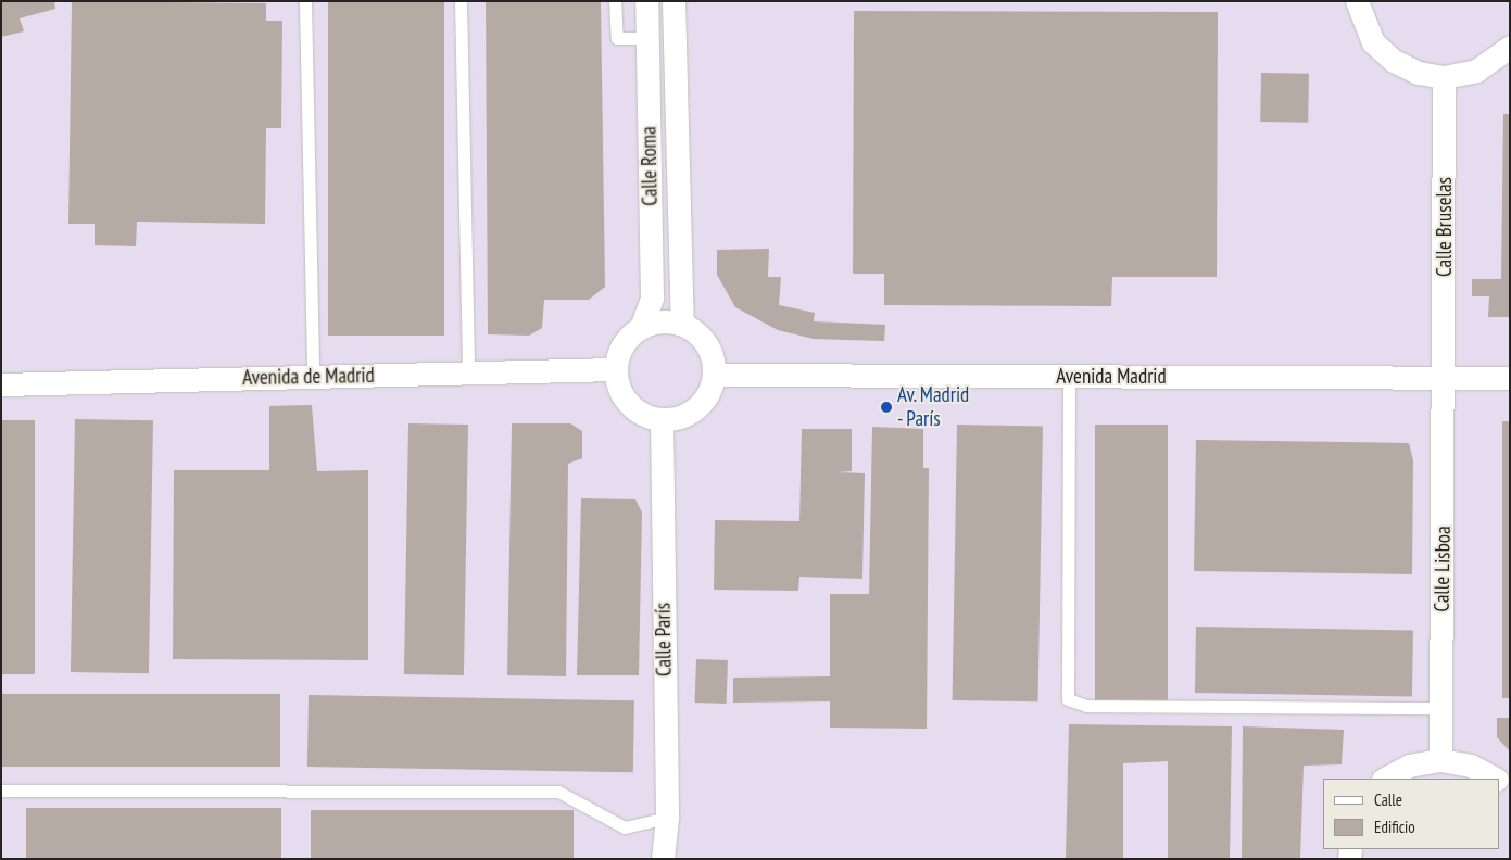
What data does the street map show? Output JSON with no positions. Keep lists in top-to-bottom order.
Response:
{
  "streets": {
    "street": [
      "Calle Roma",
      "Calle Bruselas",
      "Avenida de Madrid",
      "Avenida Madrid",
      "Calle Lisboa",
      "Calle París"
    ]
  },
  "crossings": [
    ["Calle Roma", "Avenida de Madrid"],
    ["Calle Roma", "Avenida Madrid"],
    ["Calle Roma", "Calle París"],
    ["Calle Bruselas", "Avenida Madrid"],
    ["Calle Bruselas", "Calle Lisboa"],
    ["Avenida de Madrid", "Avenida Madrid"],
    ["Avenida de Madrid", "Calle París"],
    ["Avenida Madrid", "Calle Lisboa"],
    ["Avenida Madrid", "Calle París"]
  ],
  "places": ["Av. Madrid - París"],
  "legend": ["Calle", "Edificio"]
}
